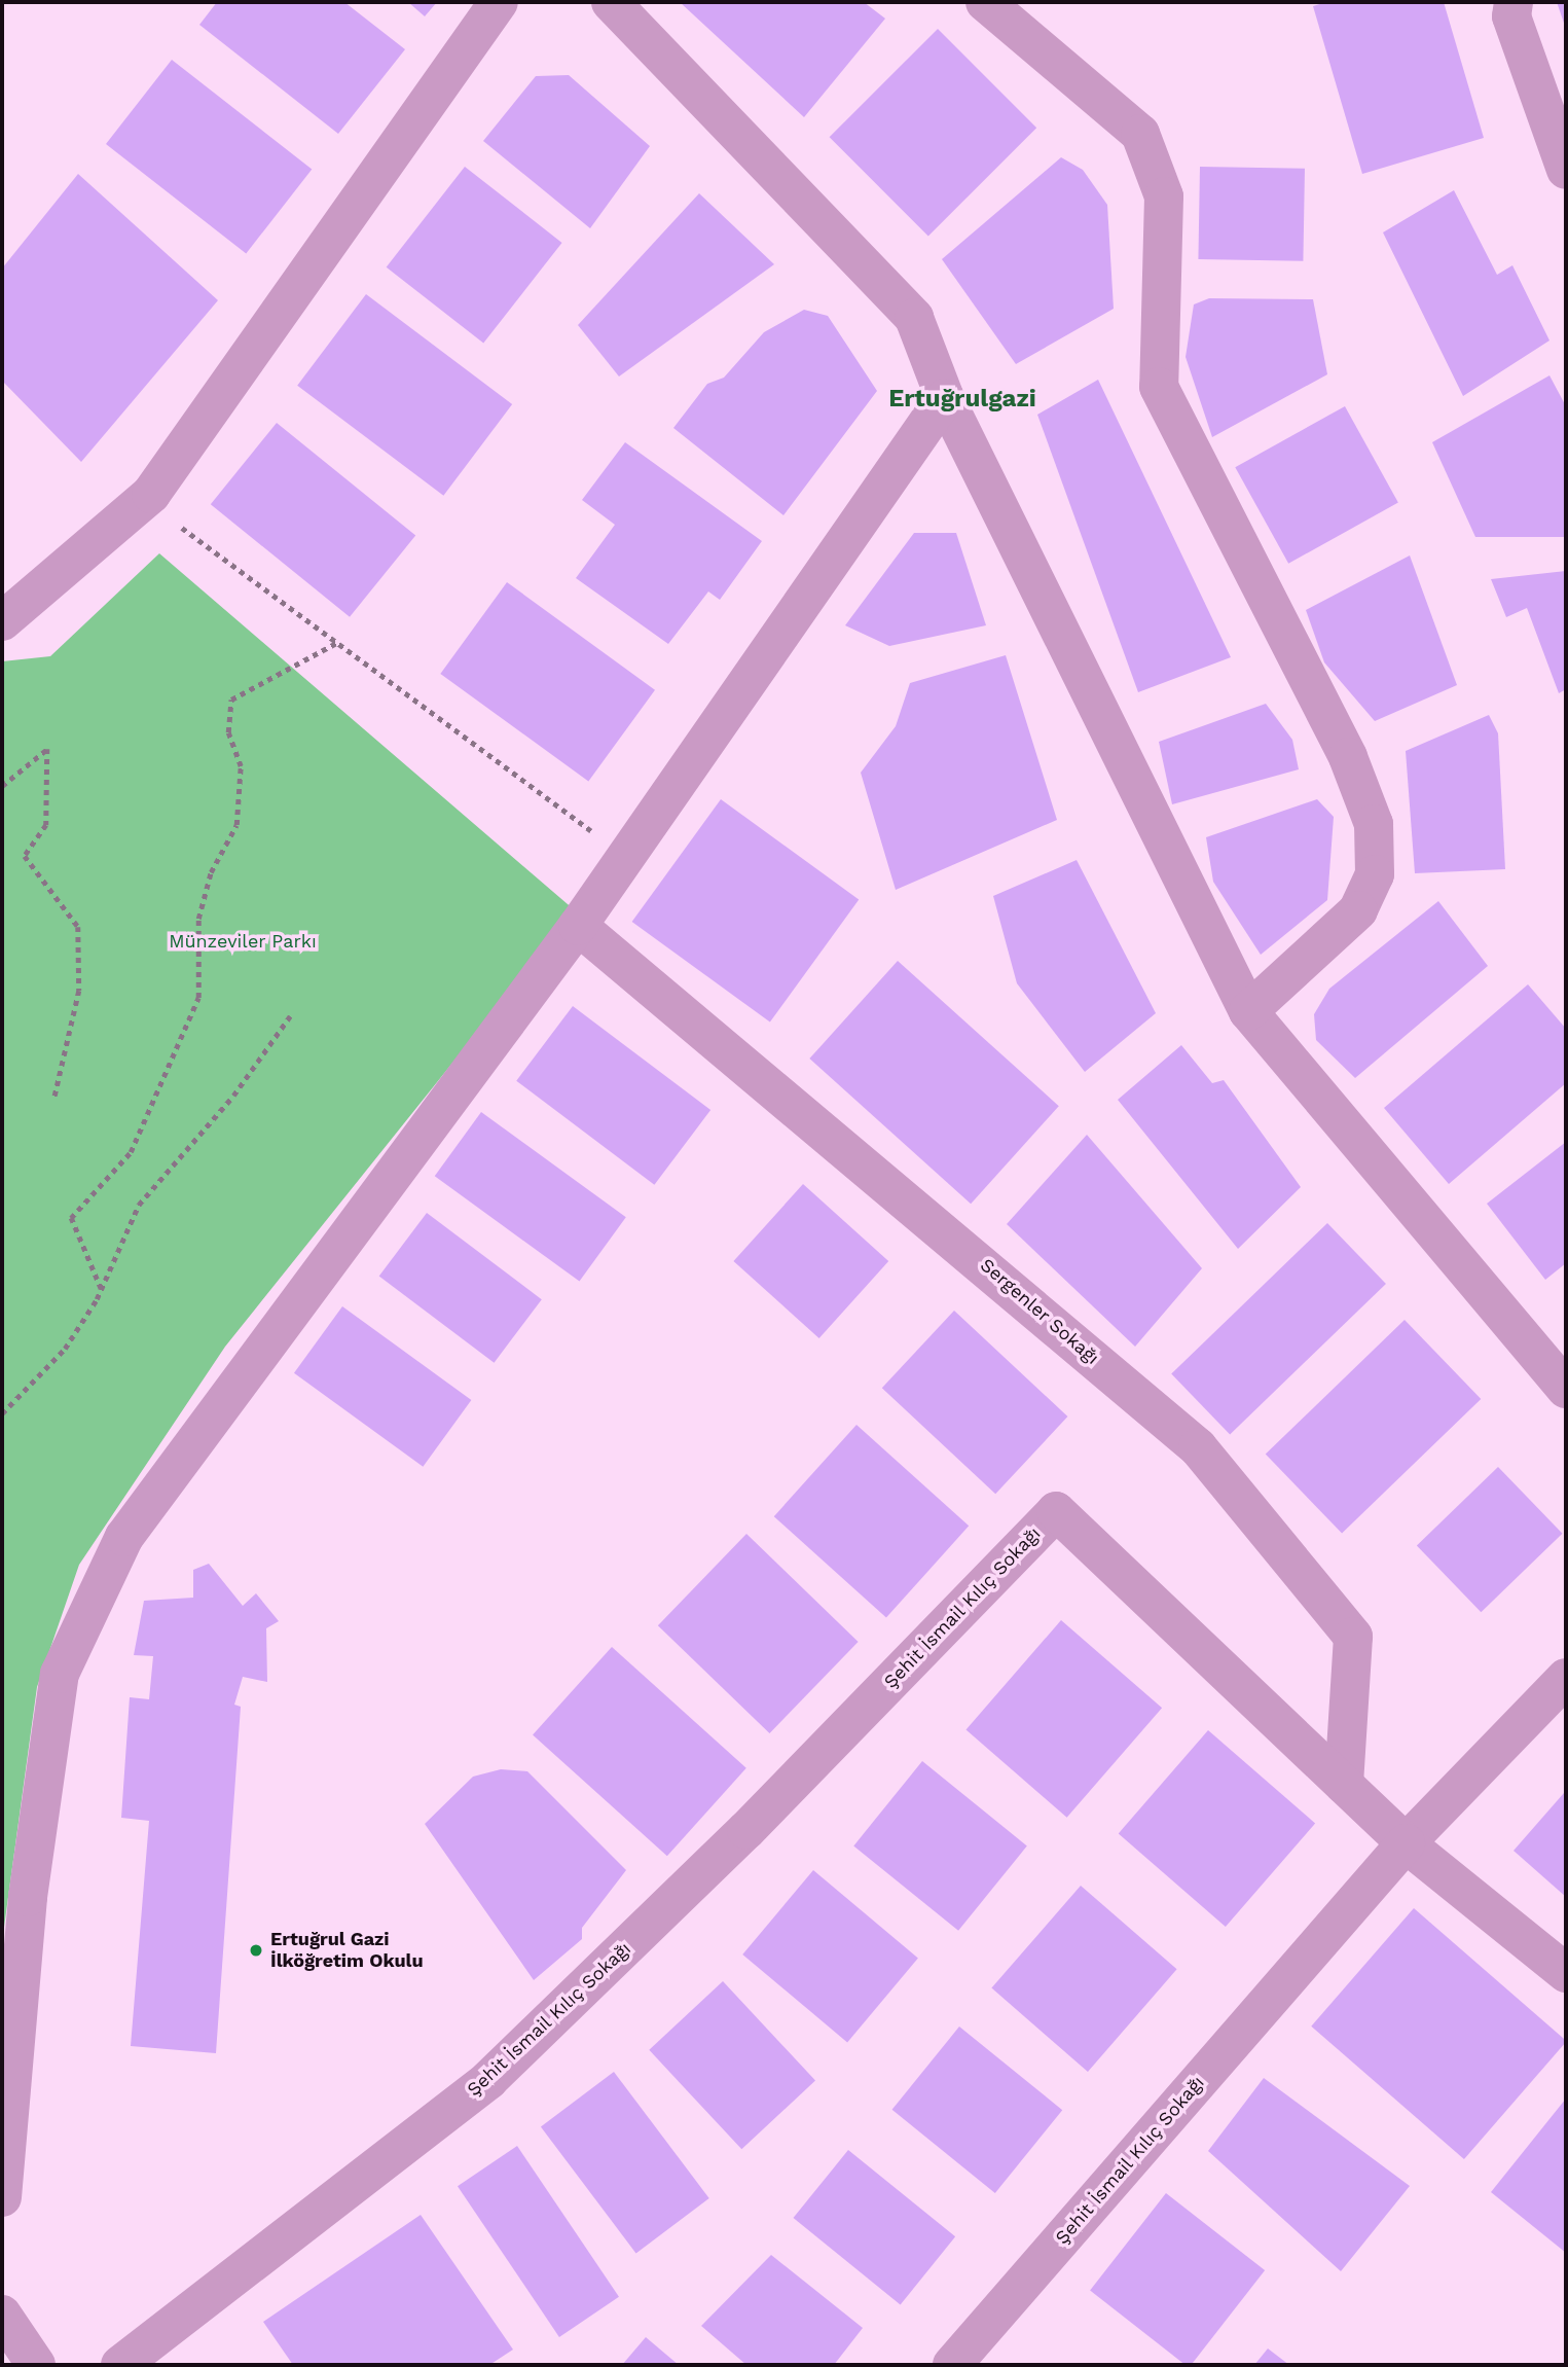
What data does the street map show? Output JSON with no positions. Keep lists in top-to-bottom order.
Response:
{
  "streets": {
    "street": ["Sergenler Sokağı", "Şehit İsmail Kılıç Sokağı"]
  },
  "crossings": [
    ["Sergenler Sokağı", "Şehit İsmail Kılıç Sokağı"]
  ],
  "districts": ["Ertuğrulgazi"],
  "parks": ["Münzeviler Parkı"],
  "places": ["Ertuğrul Gazi İlköğretim Okulu"]
}
